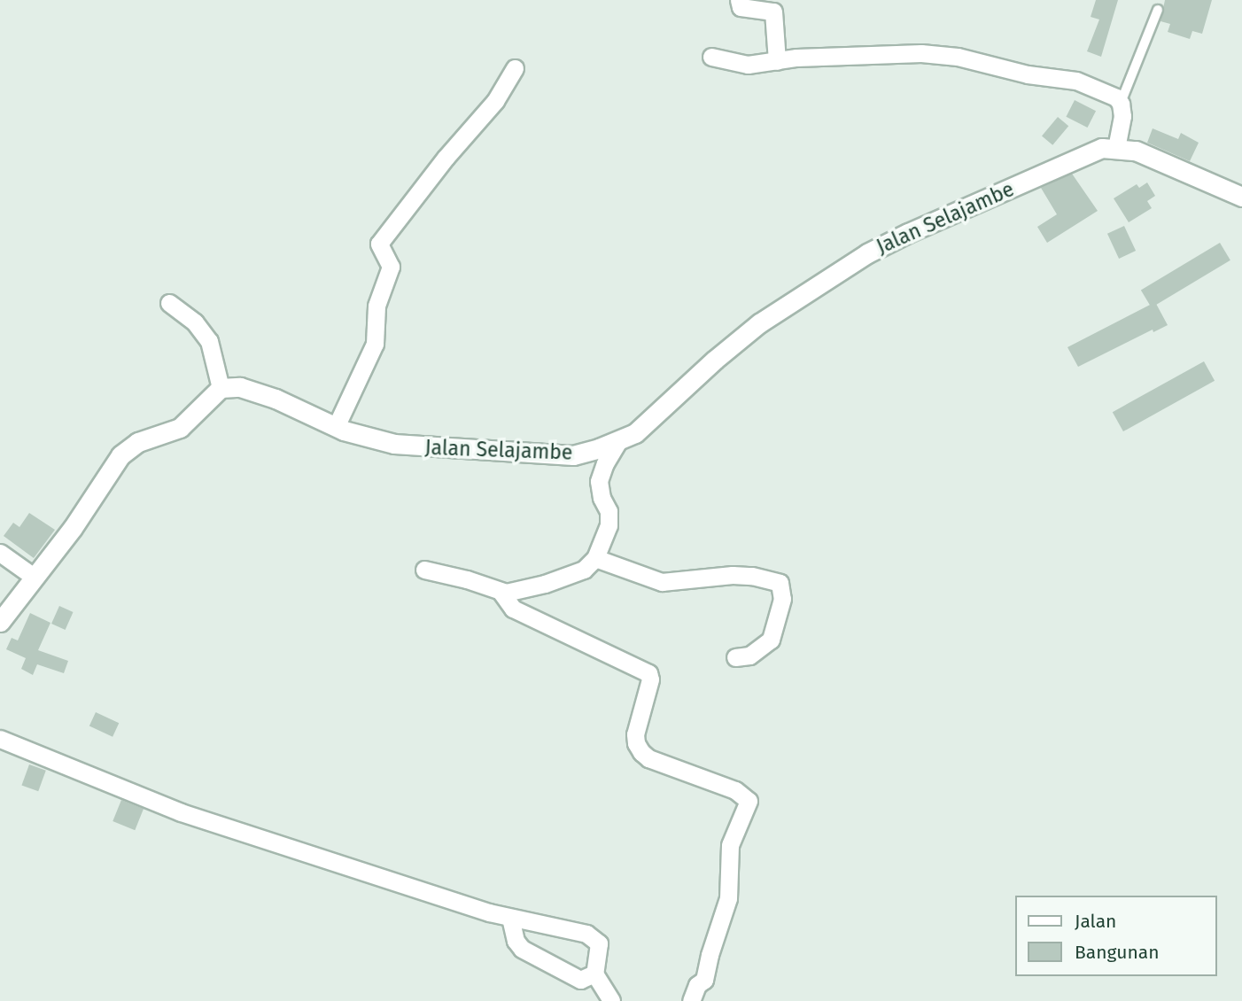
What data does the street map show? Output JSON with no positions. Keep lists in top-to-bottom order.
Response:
{
  "streets": {
    "street": ["Jalan Selajambe"]
  },
  "legend": ["Jalan", "Bangunan"]
}
